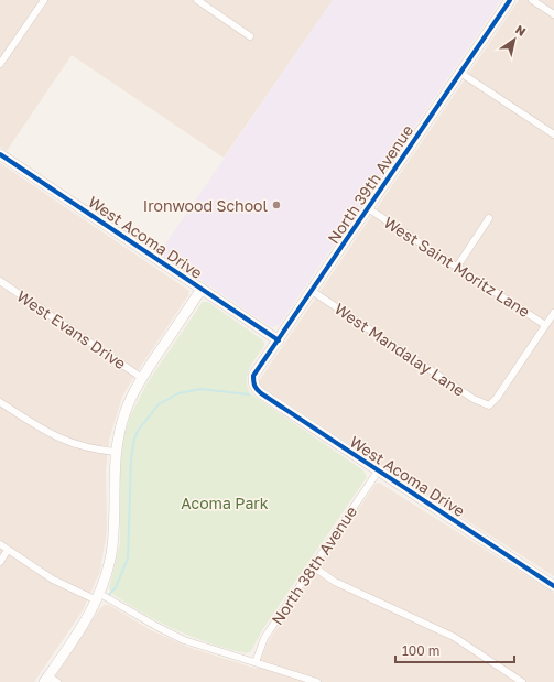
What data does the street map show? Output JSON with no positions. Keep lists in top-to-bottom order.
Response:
{
  "streets": {
    "street": [
      "North 39th Avenue",
      "West Acoma Drive",
      "West Saint Moritz Lane",
      "West Evans Drive",
      "West Mandalay Lane",
      "North 38th Avenue"
    ]
  },
  "crossings": [
    ["North 39th Avenue", "West Acoma Drive"],
    ["North 39th Avenue", "West Saint Moritz Lane"],
    ["North 39th Avenue", "West Mandalay Lane"],
    ["West Acoma Drive", "North 38th Avenue"],
    ["West Saint Moritz Lane", "West Mandalay Lane"]
  ],
  "parks": ["Acoma Park"],
  "places": ["Ironwood School"],
  "scale_bar": "100 m",
  "north": "top right"
}
